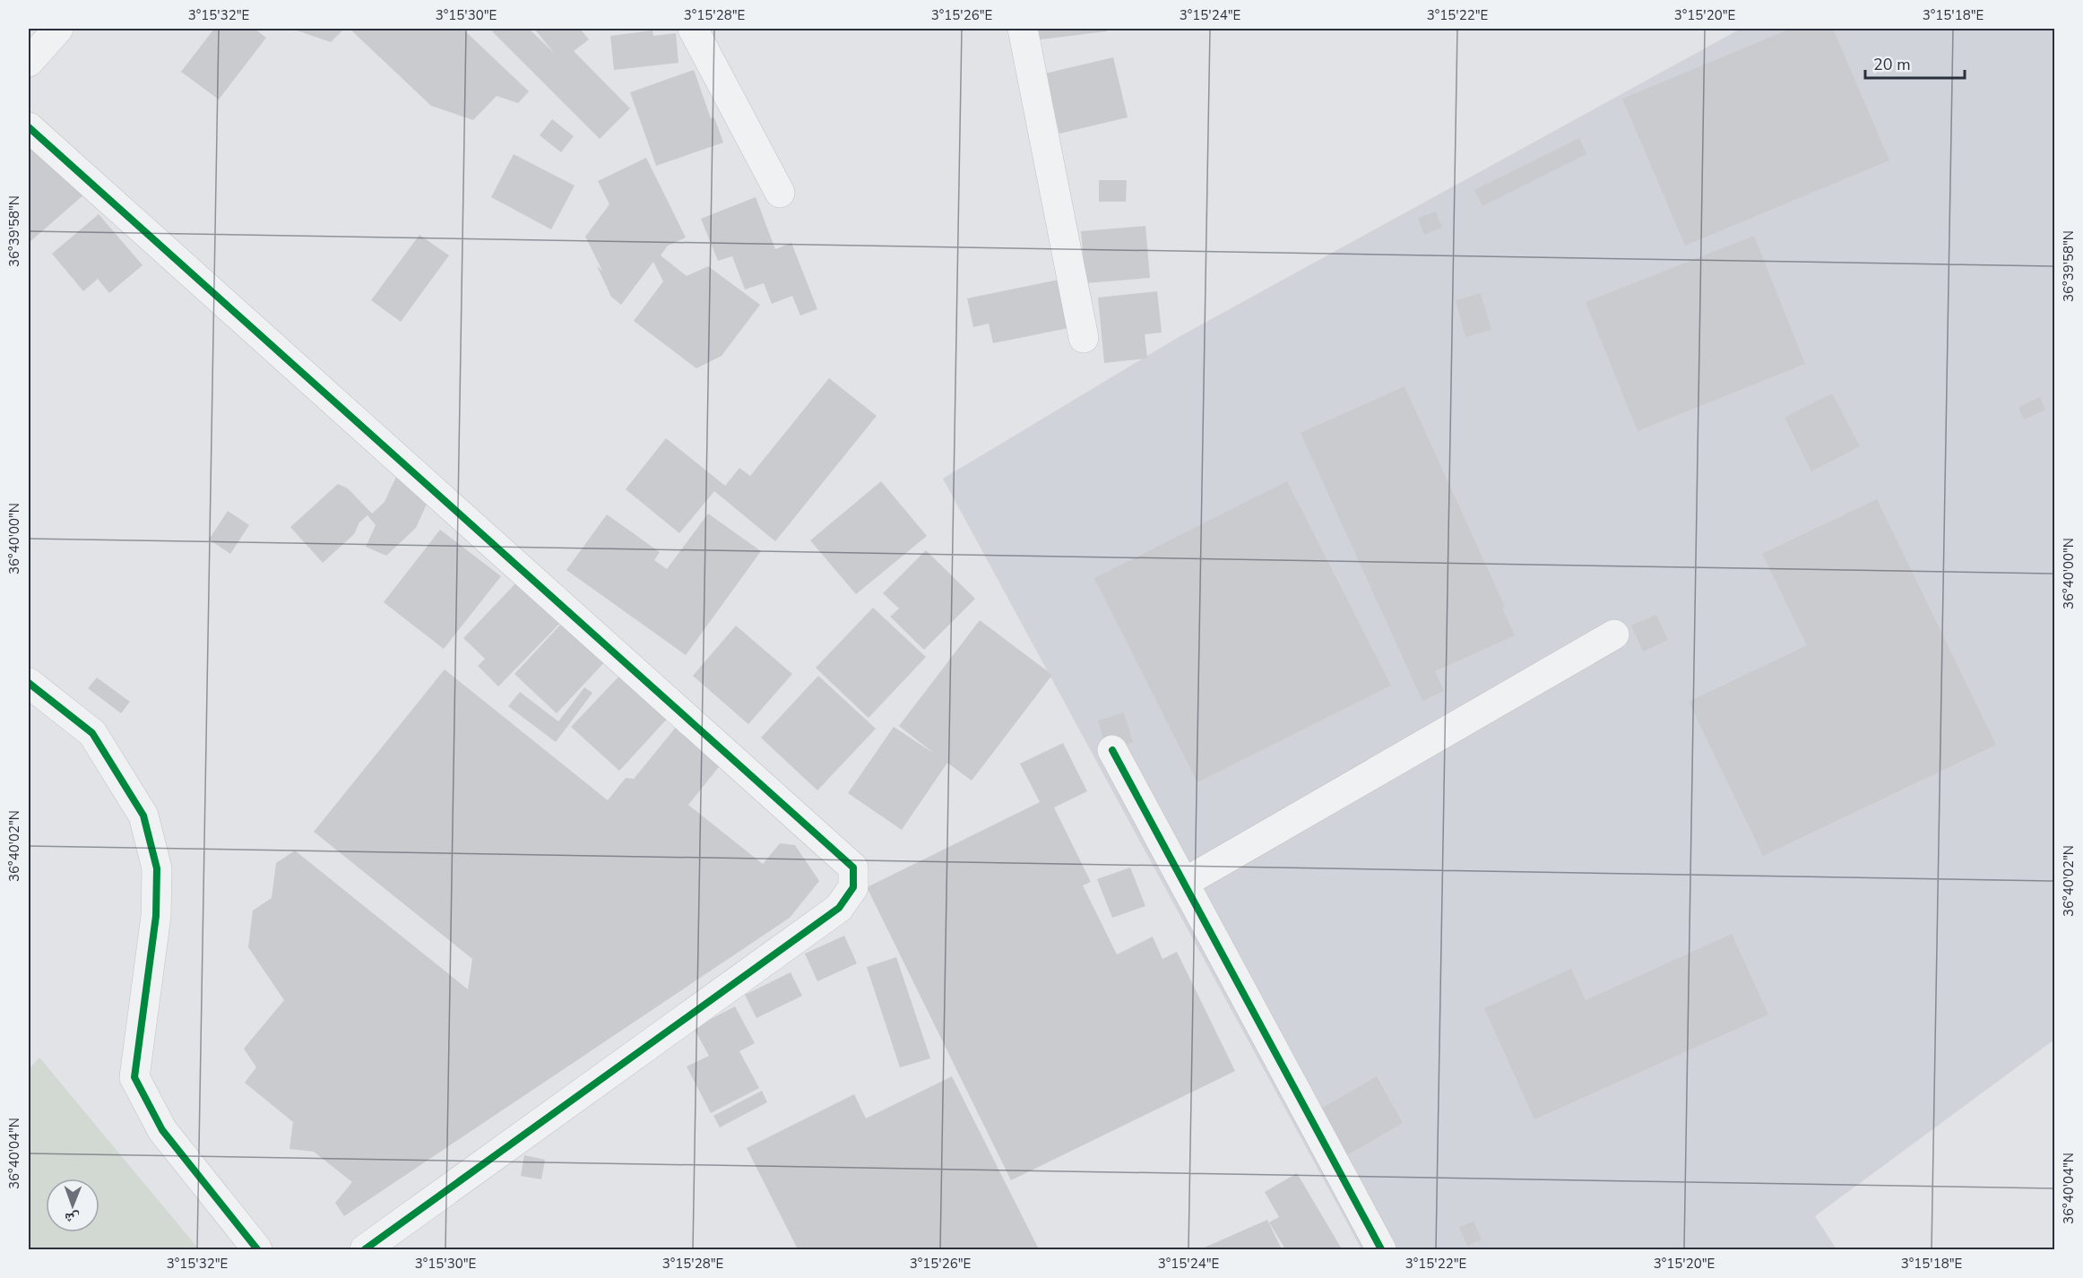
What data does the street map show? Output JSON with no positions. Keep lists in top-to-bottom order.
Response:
{
  "scale_bar": "20 m",
  "north": "bottom",
  "coordinates": [
    "3°15'32\"E",
    "3°15'30\"E",
    "3°15'28\"E",
    "3°15'26\"E",
    "3°15'24\"E",
    "3°15'22\"E",
    "3°15'20\"E",
    "3°15'18\"E",
    "36°39'58\"N",
    "36°40'00\"N",
    "36°40'02\"N",
    "36°40'04\"N"
  ]
}
